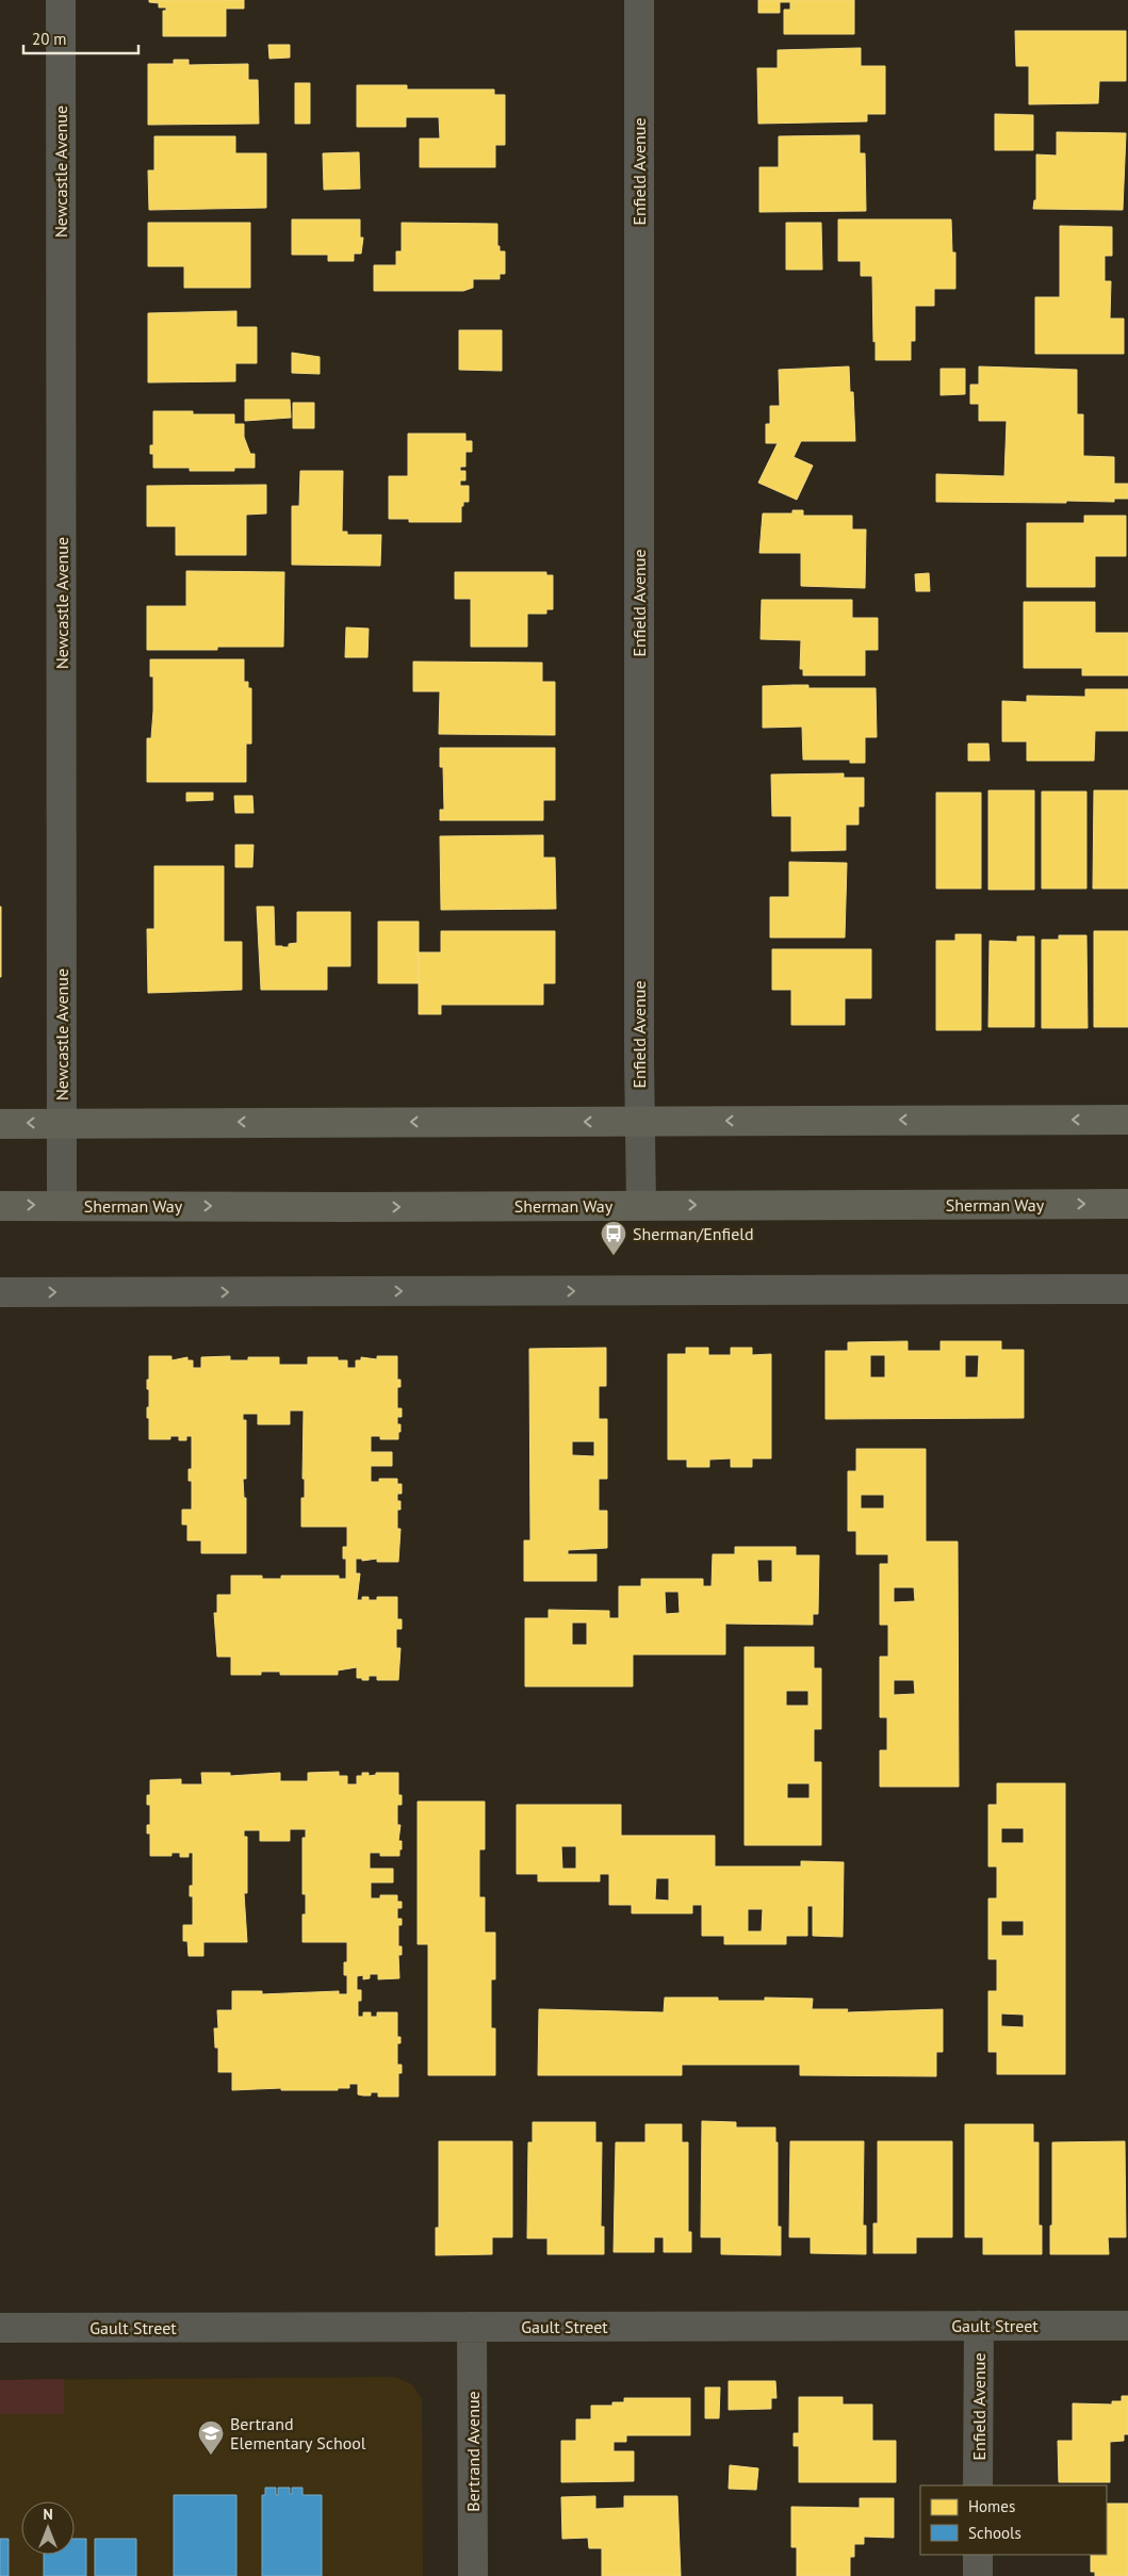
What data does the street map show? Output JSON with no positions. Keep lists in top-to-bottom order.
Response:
{
  "streets": {
    "main road": ["Sherman Way"],
    "street": [
      "Newcastle Avenue",
      "Enfield Avenue",
      "Gault Street",
      "Bertrand Avenue"
    ]
  },
  "crossings": [
    ["Newcastle Avenue", "Sherman Way"],
    ["Enfield Avenue", "Sherman Way"],
    ["Enfield Avenue", "Gault Street"],
    ["Gault Street", "Bertrand Avenue"]
  ],
  "places": {
    "bus stop": ["Sherman/Enfield"],
    "school or university": ["Bertrand Elementary School"]
  },
  "legend": ["Homes", "Schools"],
  "scale_bar": "20 m",
  "north": "top"
}
